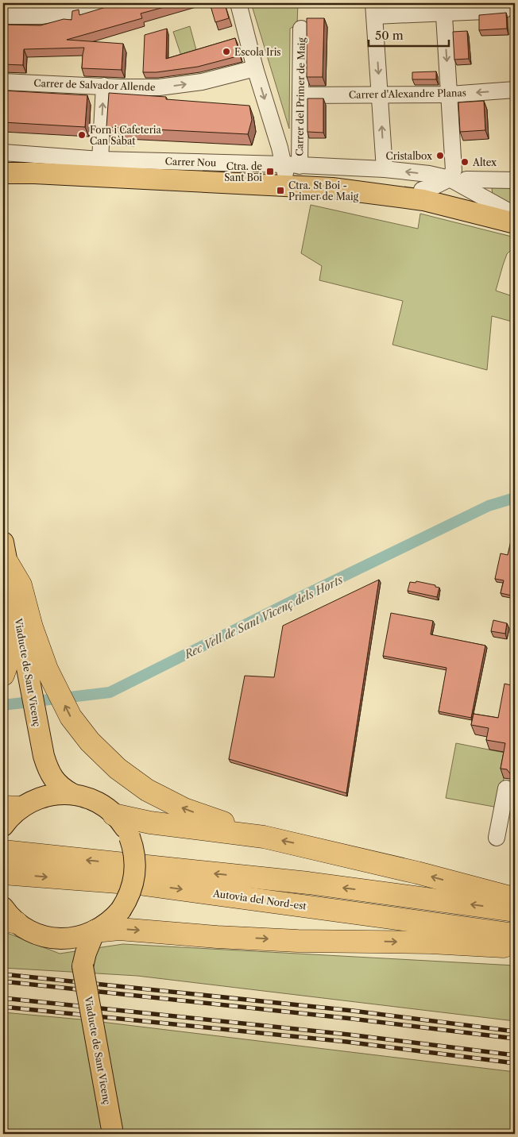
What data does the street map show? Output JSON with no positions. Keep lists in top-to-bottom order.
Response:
{
  "streets": {
    "highway": ["Autovia del Nord-est"],
    "main road": ["Viaducte de Sant Vicenç"],
    "street": [
      "Carrer de Salvador Allende",
      "Carrer d'Alexandre Planas",
      "Carrer del Primer de Maig",
      "Carrer Nou"
    ]
  },
  "crossings": [
    ["Carrer de Salvador Allende", "Carrer del Primer de Maig"],
    ["Carrer d'Alexandre Planas", "Carrer del Primer de Maig"],
    ["Carrer del Primer de Maig", "Carrer Nou"]
  ],
  "one_way": ["Carrer de Salvador Allende"],
  "water": ["Rec Vell de Sant Vicenç dels Horts"],
  "places": {
    "other": [
      "Escola Iris",
      "Forn i Cafeteria Can Sàbat",
      "Cristalbox",
      "Altex"
    ],
    "transit": ["Ctra. de Sant Boi", "Ctra. St Boi - Primer de Maig"]
  },
  "scale_bar": "50 m"
}
